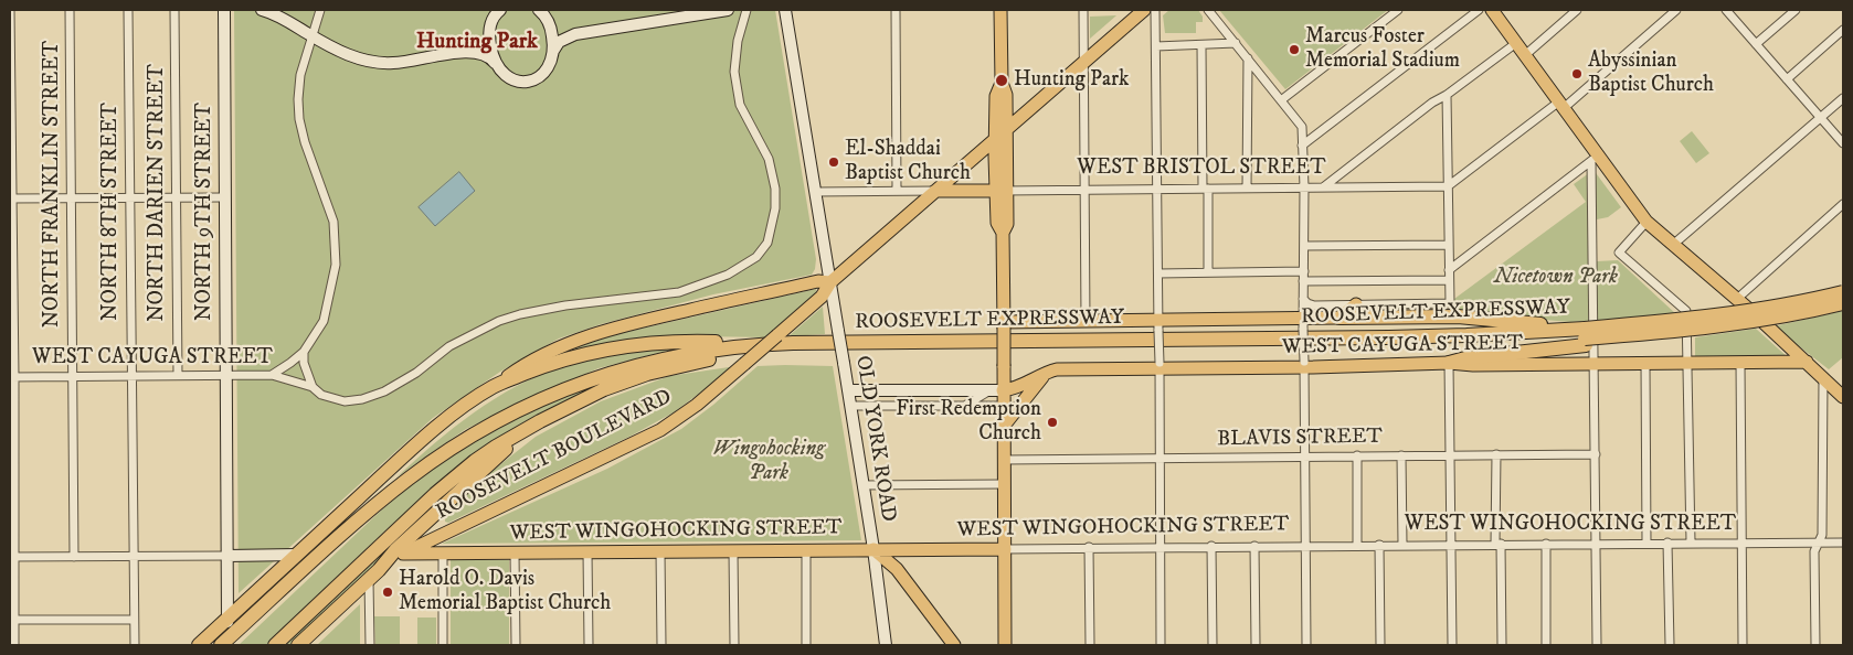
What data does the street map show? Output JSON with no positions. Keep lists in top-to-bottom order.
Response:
{
  "streets": {
    "highway": ["ROOSEVELT EXPRESSWAY", "ROOSEVELT BOULEVARD"],
    "main road": ["WEST BRISTOL STREET", "WEST CAYUGA STREET", "WEST WINGOHOCKING STREET"],
    "street": [
      "NORTH FRANKLIN STREET",
      "NORTH DARIEN STREET",
      "NORTH 8TH STREET",
      "NORTH 9TH STREET",
      "OLD YORK ROAD",
      "BLAVIS STREET"
    ]
  },
  "crossings": [
    ["WEST BRISTOL STREET", "OLD YORK ROAD"],
    ["WEST BRISTOL STREET", "ROOSEVELT BOULEVARD"],
    ["NORTH FRANKLIN STREET", "WEST CAYUGA STREET"],
    ["NORTH DARIEN STREET", "WEST CAYUGA STREET"],
    ["NORTH 8TH STREET", "WEST CAYUGA STREET"],
    ["NORTH 9TH STREET", "ROOSEVELT EXPRESSWAY"],
    ["NORTH 9TH STREET", "WEST CAYUGA STREET"],
    ["OLD YORK ROAD", "ROOSEVELT BOULEVARD"],
    ["OLD YORK ROAD", "WEST WINGOHOCKING STREET"],
    ["ROOSEVELT BOULEVARD", "WEST WINGOHOCKING STREET"]
  ],
  "districts": ["Hunting Park"],
  "parks": ["Nicetown Park", "Wingohocking Park"],
  "places": [
    "Marcus Foster Memorial Stadium",
    "Abyssinian Baptist Church",
    "Hunting Park",
    "El-Shaddai Baptist Church",
    "First Redemption Church",
    "Harold O. Davis Memorial Baptist Church"
  ]
}
